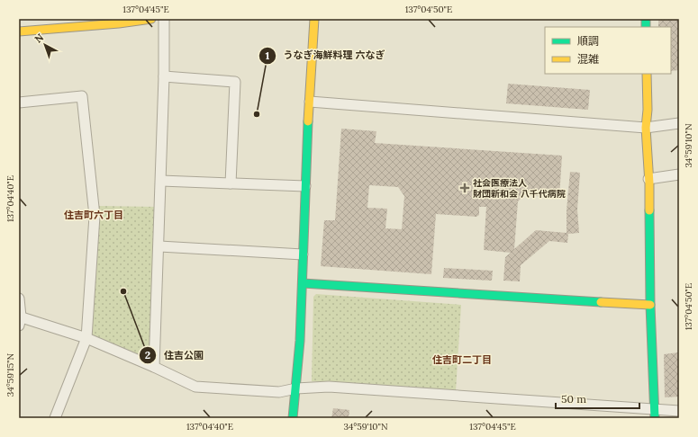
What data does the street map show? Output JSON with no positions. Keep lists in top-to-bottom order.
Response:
{
  "districts": ["住吉町六丁目", "住吉町二丁目"],
  "places": {
    "other": ["うなぎ海鮮料理 六なぎ", "住吉公園"],
    "health": ["社会医療法人 財団新和会 八千代病院"]
  },
  "legend": ["順調", "混雑"],
  "scale_bar": "50 m",
  "north": "top left",
  "coordinates": [
    "137°04'45\"E",
    "137°04'50\"E",
    "34°59'10\"N",
    "137°04'40\"E",
    "34°59'15\"N"
  ]
}
